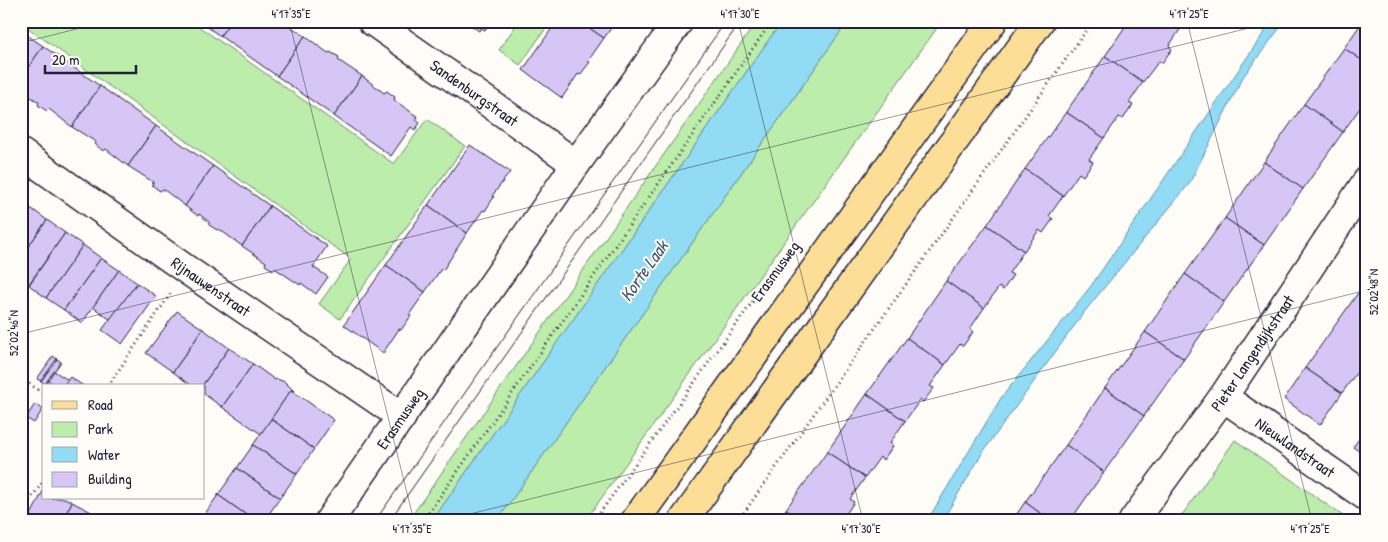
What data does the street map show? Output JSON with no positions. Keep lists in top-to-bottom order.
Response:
{
  "streets": {
    "main road": ["Erasmusweg"],
    "street": [
      "Sandenburgstraat",
      "Rijnauwenstraat",
      "Pieter Langendijkstraat",
      "Nieuwlandstraat"
    ]
  },
  "crossings": [
    ["Sandenburgstraat", "Erasmusweg"],
    ["Erasmusweg", "Rijnauwenstraat"],
    ["Pieter Langendijkstraat", "Nieuwlandstraat"]
  ],
  "water": ["Korte Laak"],
  "legend": [
    "Road",
    "Park",
    "Water",
    "Building"
  ],
  "scale_bar": "20 m",
  "coordinates": [
    "4°17'35\"E",
    "4°17'30\"E",
    "4°17'25\"E",
    "52°02'48\"N",
    "52°02'46\"N"
  ]
}
